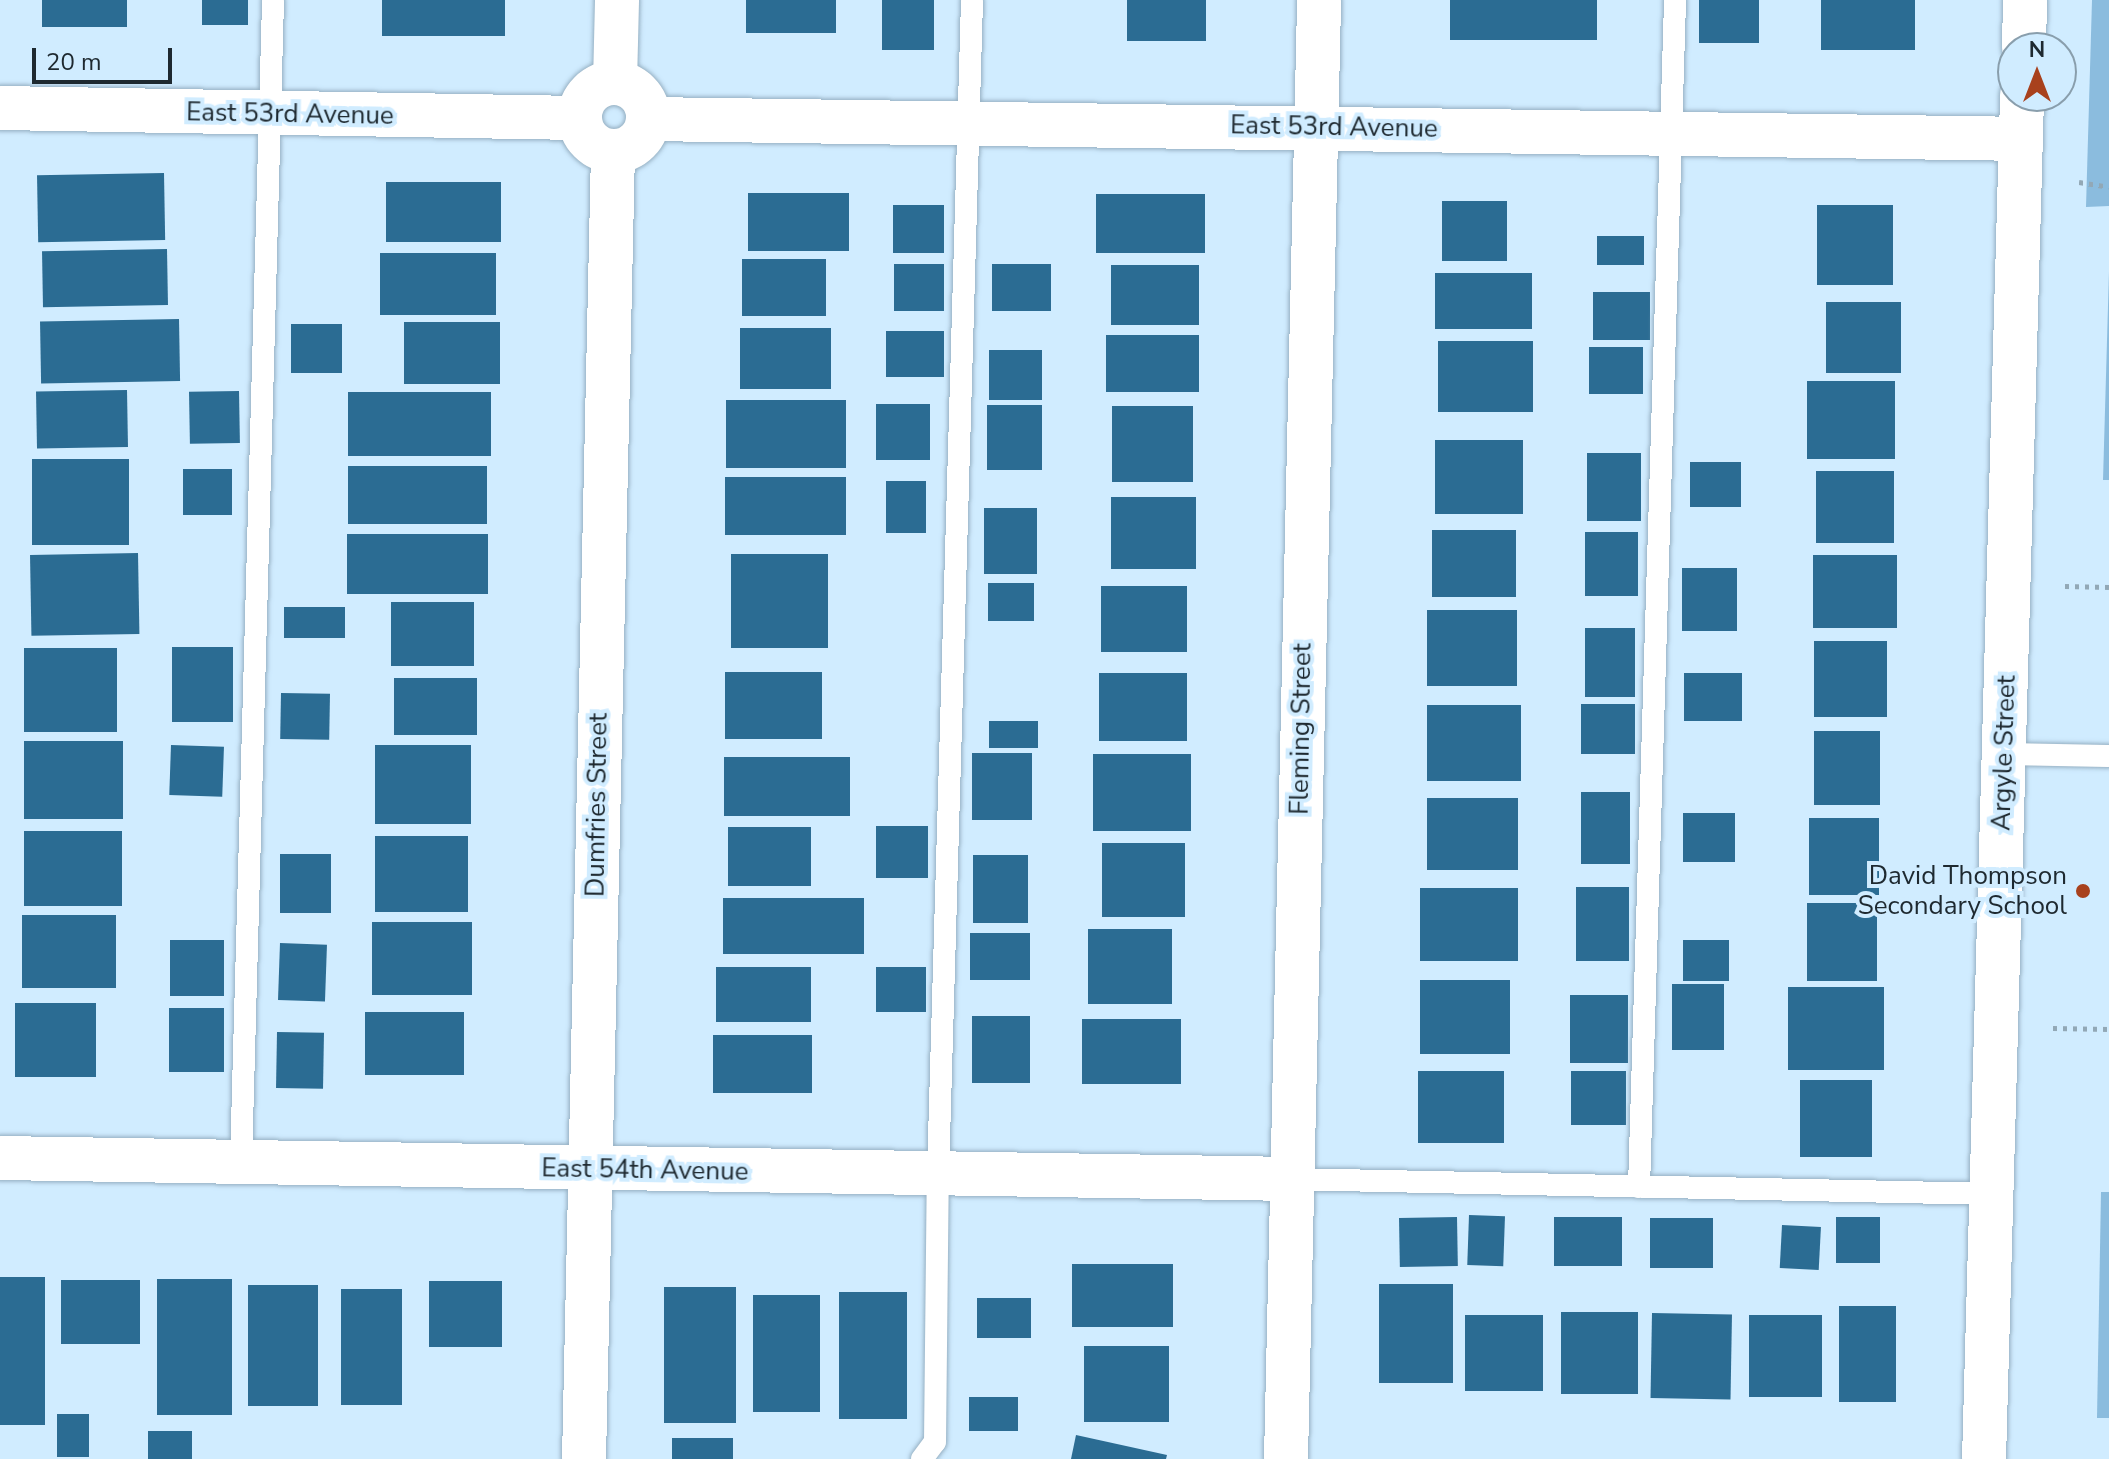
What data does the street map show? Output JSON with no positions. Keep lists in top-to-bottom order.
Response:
{
  "streets": {
    "street": [
      "East 53rd Avenue",
      "Fleming Street",
      "Argyle Street",
      "Dumfries Street",
      "East 54th Avenue"
    ]
  },
  "crossings": [
    ["East 53rd Avenue", "Fleming Street"],
    ["East 53rd Avenue", "Argyle Street"],
    ["East 53rd Avenue", "Dumfries Street"],
    ["Fleming Street", "East 54th Avenue"],
    ["Dumfries Street", "East 54th Avenue"]
  ],
  "places": ["David Thompson Secondary School"],
  "scale_bar": "20 m",
  "north": "top"
}
